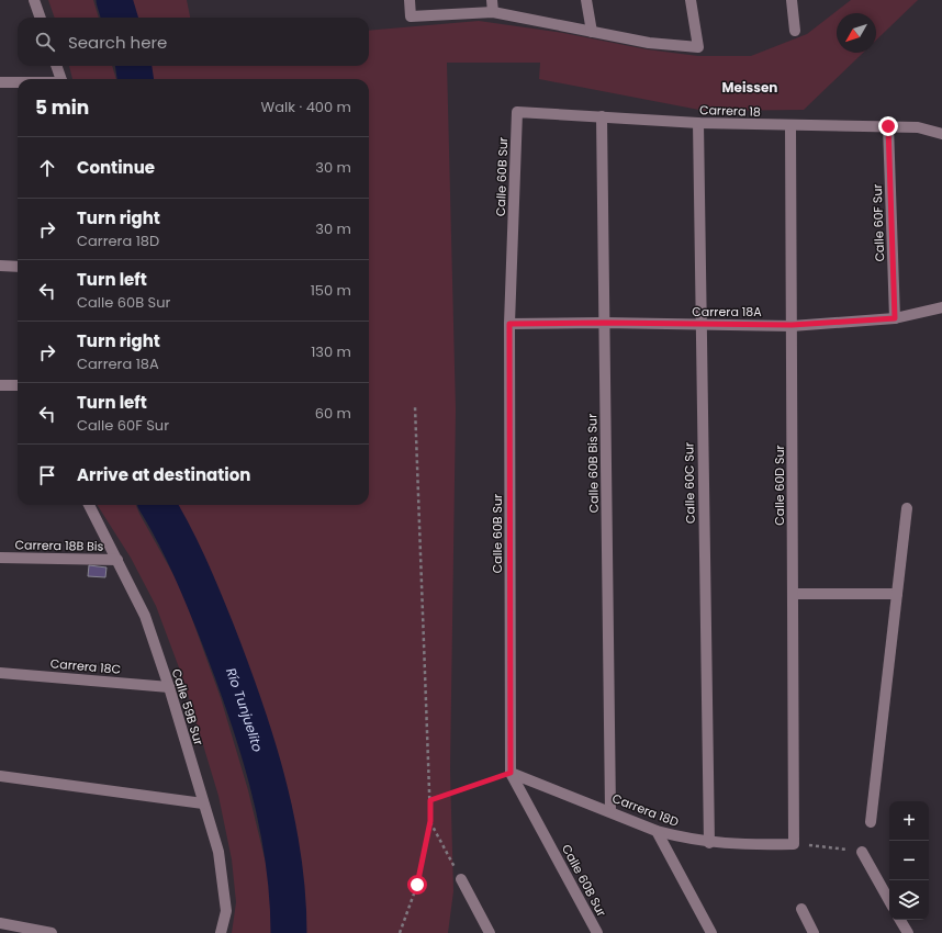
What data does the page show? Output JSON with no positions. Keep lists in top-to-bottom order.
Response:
{
  "streets": {
    "street": [
      "Carrera 18",
      "Calle 60B Sur",
      "Calle 60F Sur",
      "Carrera 18A",
      "Calle 60B Bis Sur",
      "Calle 60C Sur",
      "Calle 60D Sur",
      "Carrera 18B Bis",
      "Carrera 18C",
      "Calle 59B Sur",
      "Carrera 18D"
    ]
  },
  "crossings": [
    ["Carrera 18", "Calle 60B Sur"],
    ["Carrera 18", "Calle 60F Sur"],
    ["Carrera 18", "Calle 60B Bis Sur"],
    ["Carrera 18", "Calle 60C Sur"],
    ["Carrera 18", "Calle 60D Sur"],
    ["Calle 60B Sur", "Carrera 18A"],
    ["Calle 60B Sur", "Carrera 18D"],
    ["Calle 60F Sur", "Carrera 18A"],
    ["Carrera 18A", "Calle 60B Bis Sur"],
    ["Carrera 18A", "Calle 60C Sur"],
    ["Carrera 18A", "Calle 60D Sur"],
    ["Calle 60B Bis Sur", "Carrera 18D"],
    ["Calle 60C Sur", "Carrera 18D"],
    ["Calle 60D Sur", "Carrera 18D"],
    ["Carrera 18B Bis", "Calle 59B Sur"],
    ["Carrera 18C", "Calle 59B Sur"]
  ],
  "districts": ["Meissen"],
  "water": ["Río Tunjuelito"],
  "north": "bottom left",
  "page": {
    "search": "Search here",
    "heading": ["5 min", "Walk · 400 m"],
    "list": [
      ["Continue", "30 m"],
      ["Turn right", "Carrera 18D", "30 m"],
      ["Turn left", "Calle 60B Sur", "150 m"],
      ["Turn right", "Carrera 18A", "130 m"],
      ["Turn left", "Calle 60F Sur", "60 m"],
      "Arrive at destination"
    ],
    "map_buttons": ["+", "−"]
  }
}
